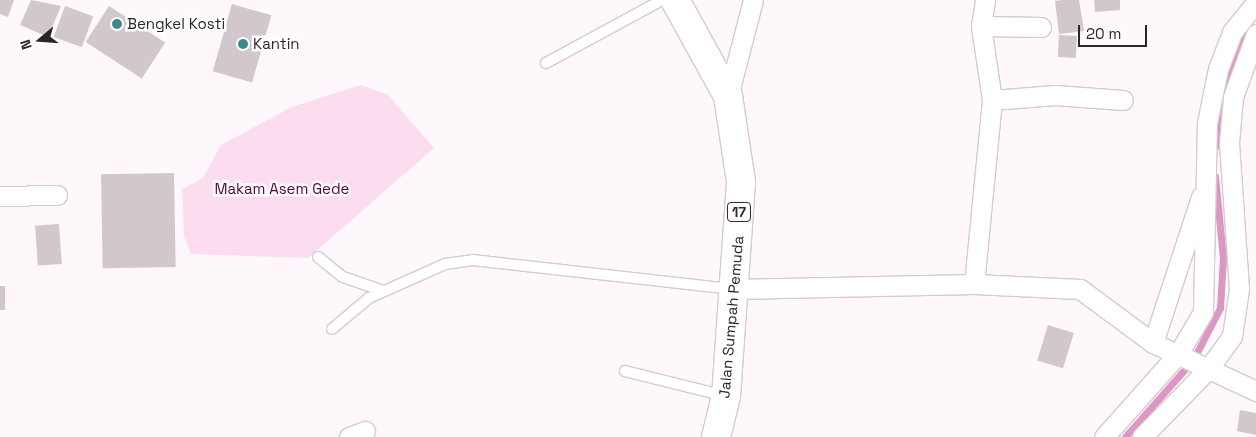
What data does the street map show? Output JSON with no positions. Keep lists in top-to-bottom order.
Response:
{
  "streets": {
    "highway": ["17", "Jalan Sumpah Pemuda"]
  },
  "parks": ["Makam Asem Gede"],
  "places": ["Bengkel Kosti", "Kantin"],
  "scale_bar": "20 m",
  "north": "left"
}
